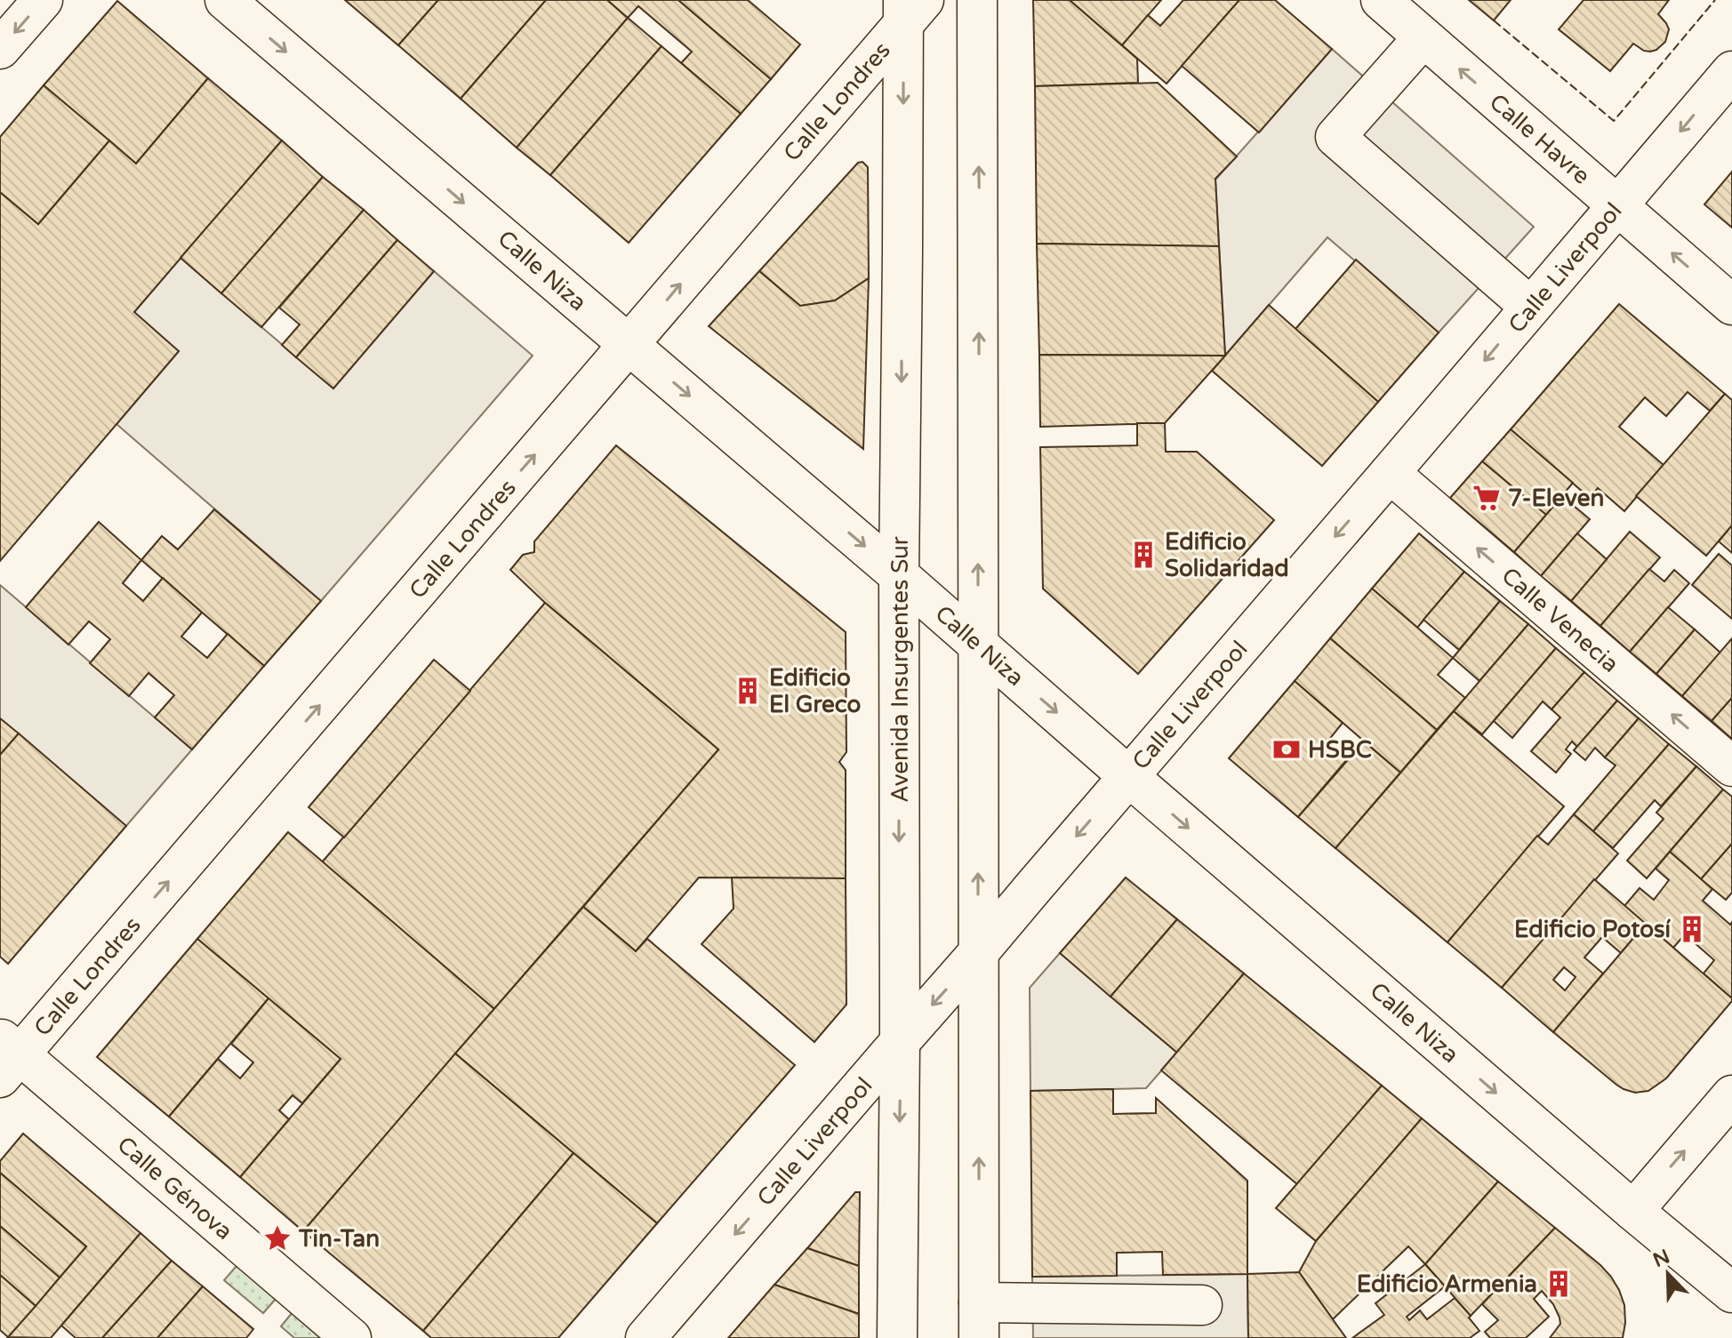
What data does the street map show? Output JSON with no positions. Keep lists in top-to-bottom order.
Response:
{
  "streets": {
    "street": [
      "Calle Londres",
      "Calle Havre",
      "Calle Liverpool",
      "Calle Niza",
      "Calle Venecia",
      "Avenida Insurgentes Sur",
      "Calle Génova"
    ]
  },
  "crossings": [
    ["Calle Londres", "Calle Niza"],
    ["Calle Londres", "Avenida Insurgentes Sur"],
    ["Calle Londres", "Calle Génova"],
    ["Calle Havre", "Calle Liverpool"],
    ["Calle Liverpool", "Calle Niza"],
    ["Calle Liverpool", "Calle Venecia"],
    ["Calle Liverpool", "Avenida Insurgentes Sur"],
    ["Calle Niza", "Avenida Insurgentes Sur"]
  ],
  "one_way": [
    "Calle Londres",
    "Calle Havre",
    "Calle Liverpool",
    "Calle Niza",
    "Calle Venecia"
  ],
  "places": {
    "supermarket": ["7-Eleven"],
    "building": [
      "Edificio Solidaridad",
      "Edificio El Greco",
      "Edificio Potosí",
      "Edificio Armenia"
    ],
    "bank": ["HSBC"],
    "place": ["Tin-Tan"]
  },
  "north": "top left"
}
